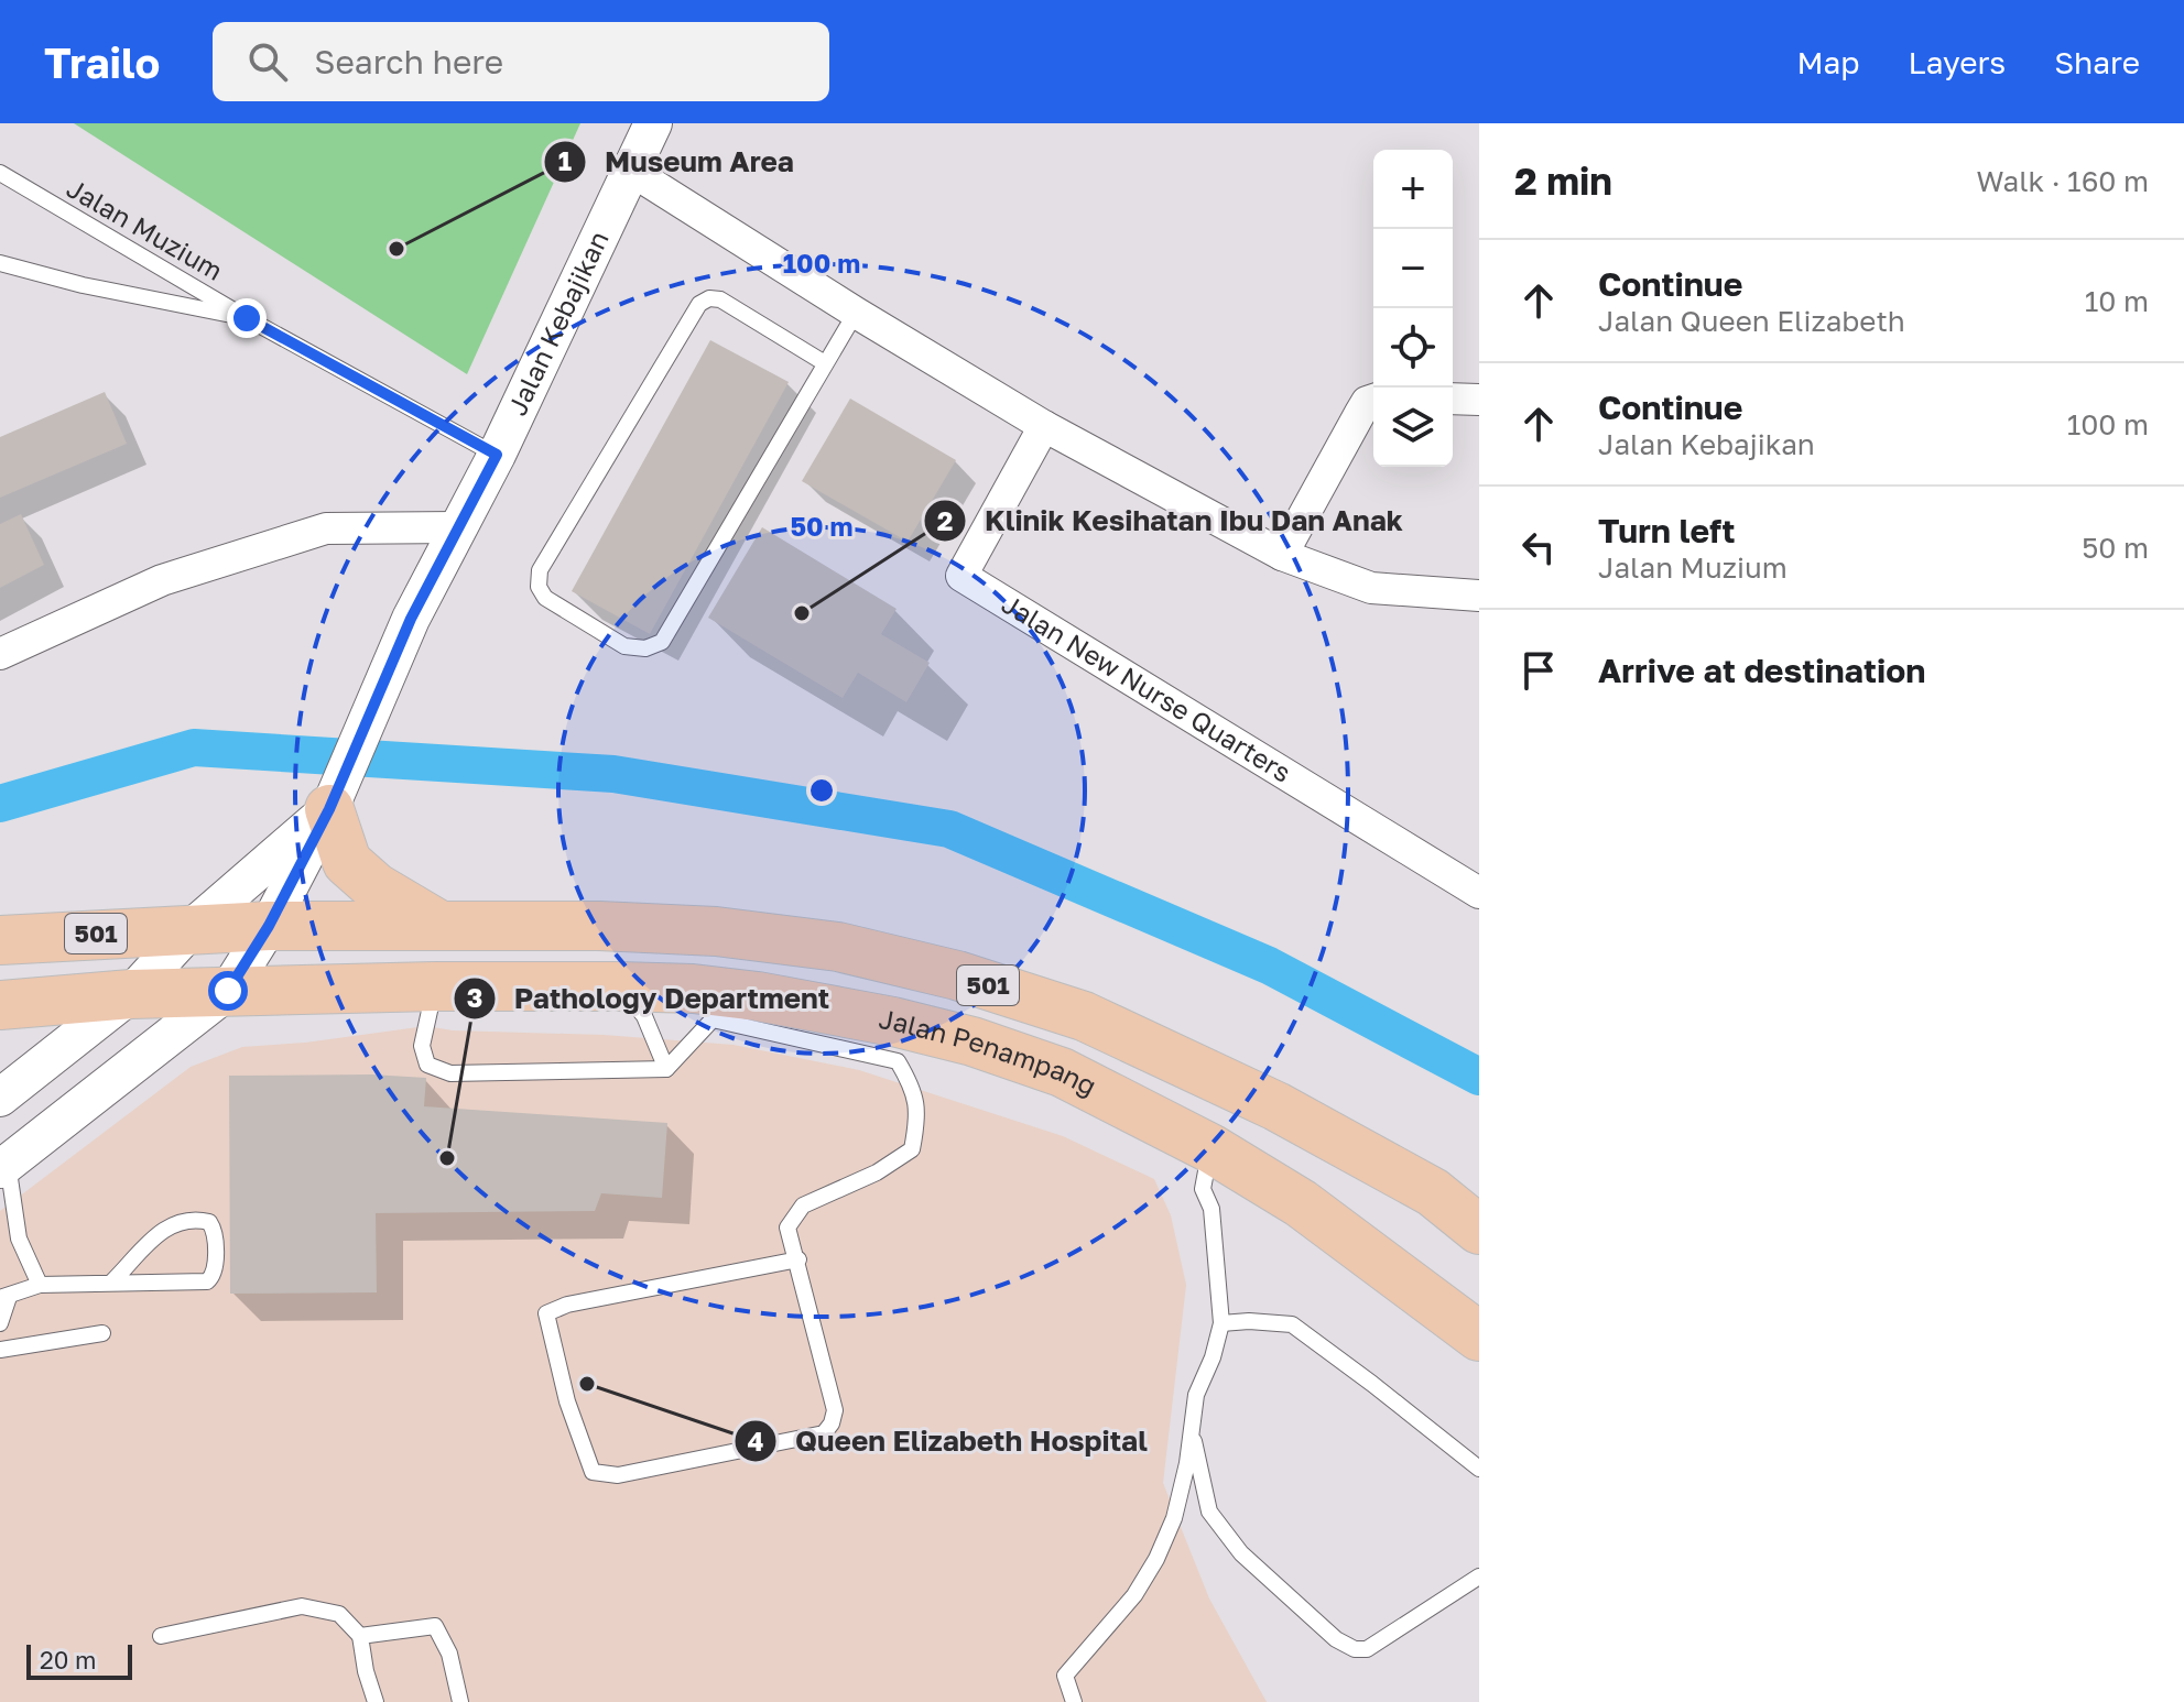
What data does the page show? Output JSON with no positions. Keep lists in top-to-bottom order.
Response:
{
  "streets": {
    "main road": ["501", "Jalan Penampang"],
    "street": ["Jalan Kebajikan", "Jalan New Nurse Quarters"],
    "lane": ["Jalan Muzium"]
  },
  "crossings": [
    ["Jalan Muzium", "Jalan Kebajikan"],
    ["Jalan Kebajikan", "501"],
    ["Jalan Kebajikan", "Jalan Penampang"]
  ],
  "places": [
    "Museum Area",
    "Klinik Kesihatan Ibu Dan Anak",
    "Pathology Department",
    "Queen Elizabeth Hospital"
  ],
  "scale_bar": "20 m",
  "page": {
    "header": "Trailo",
    "search": "Search here",
    "nav": ["Map", "Layers", "Share"],
    "heading": ["2 min", "Walk · 160 m"],
    "map_buttons": ["+", "−"],
    "list": [
      ["Continue", "Jalan Queen Elizabeth", "10 m"],
      ["Continue", "Jalan Kebajikan", "100 m"],
      ["Turn left", "Jalan Muzium", "50 m"],
      "Arrive at destination"
    ],
    "scale": "20 m"
  },
  "rings": ["100 m", "50 m"]
}
